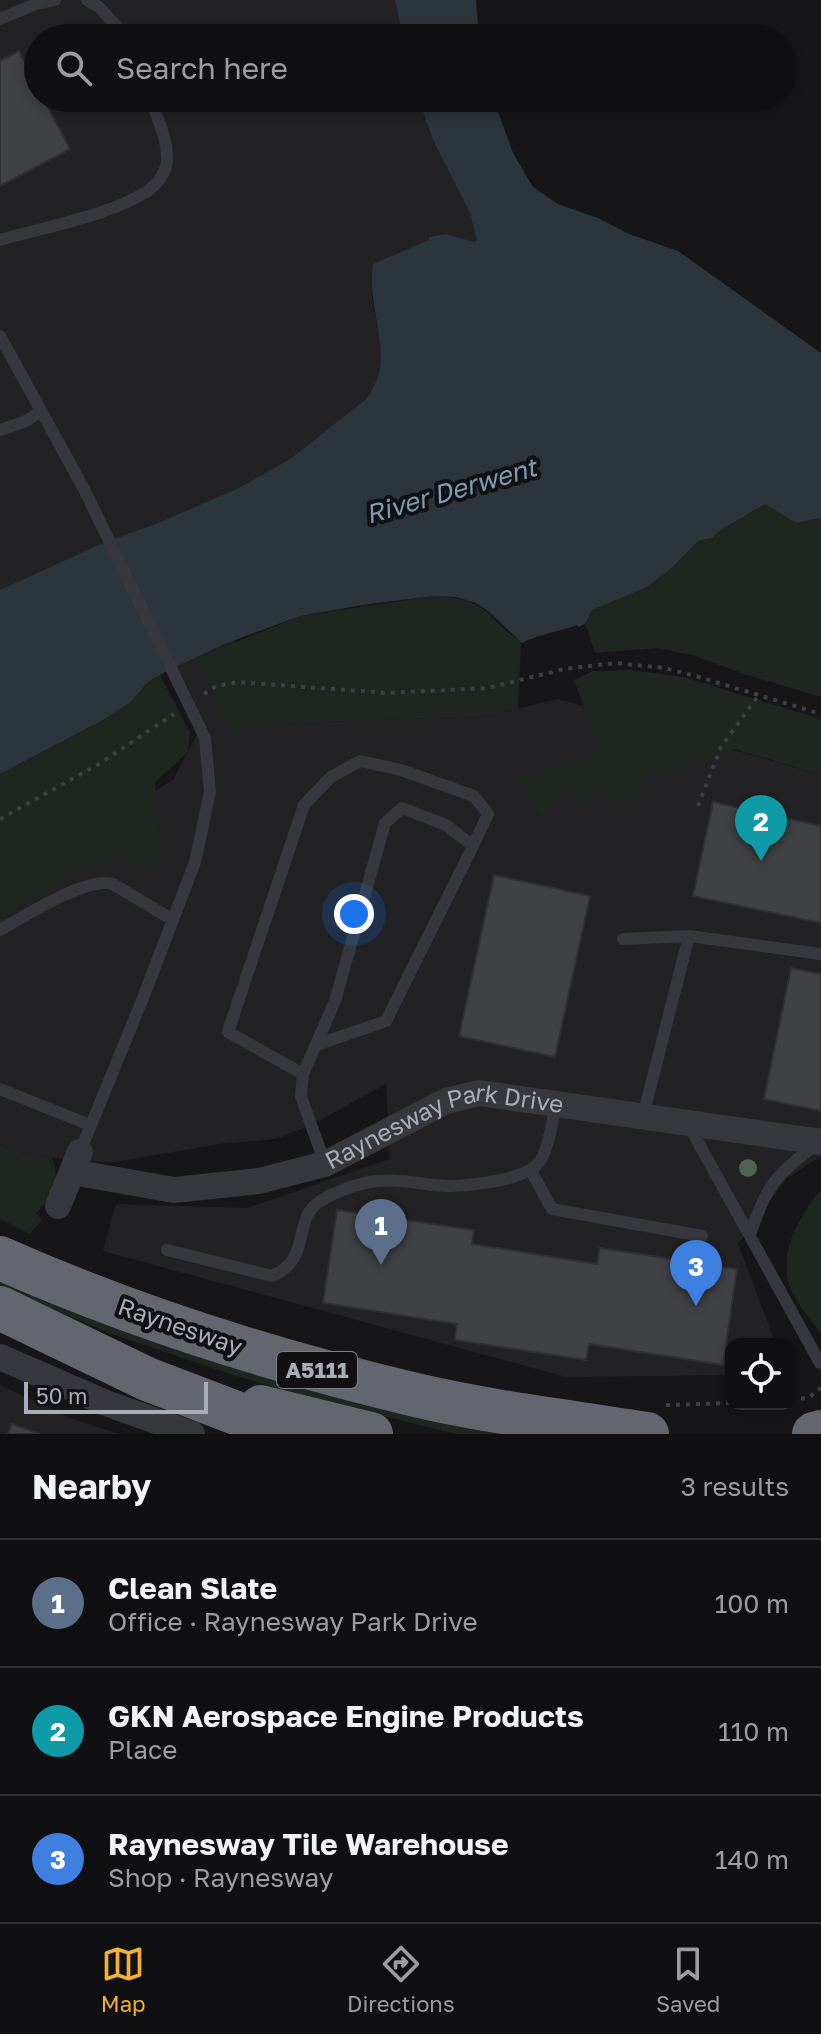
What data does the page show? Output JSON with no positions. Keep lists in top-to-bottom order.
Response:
{
  "streets": {
    "highway": ["Raynesway", "A5111"],
    "street": ["Raynesway Park Drive"]
  },
  "water": ["River Derwent"],
  "scale_bar": "50 m",
  "page": {
    "search": "Search here",
    "pins": ["2", "1", "3"],
    "scale": "50 m",
    "heading": ["Nearby", "3 results"],
    "list": [
      {
        "mark": "1",
        "name": "Clean Slate",
        "note": "Office · Raynesway Park Drive",
        "value": "100 m"
      },
      {
        "mark": "2",
        "name": "GKN Aerospace Engine Products",
        "note": "Place",
        "value": "110 m"
      },
      {
        "mark": "3",
        "name": "Raynesway Tile Warehouse",
        "note": "Shop · Raynesway",
        "value": "140 m"
      }
    ],
    "nav": ["Map", "Directions", "Saved"]
  }
}
